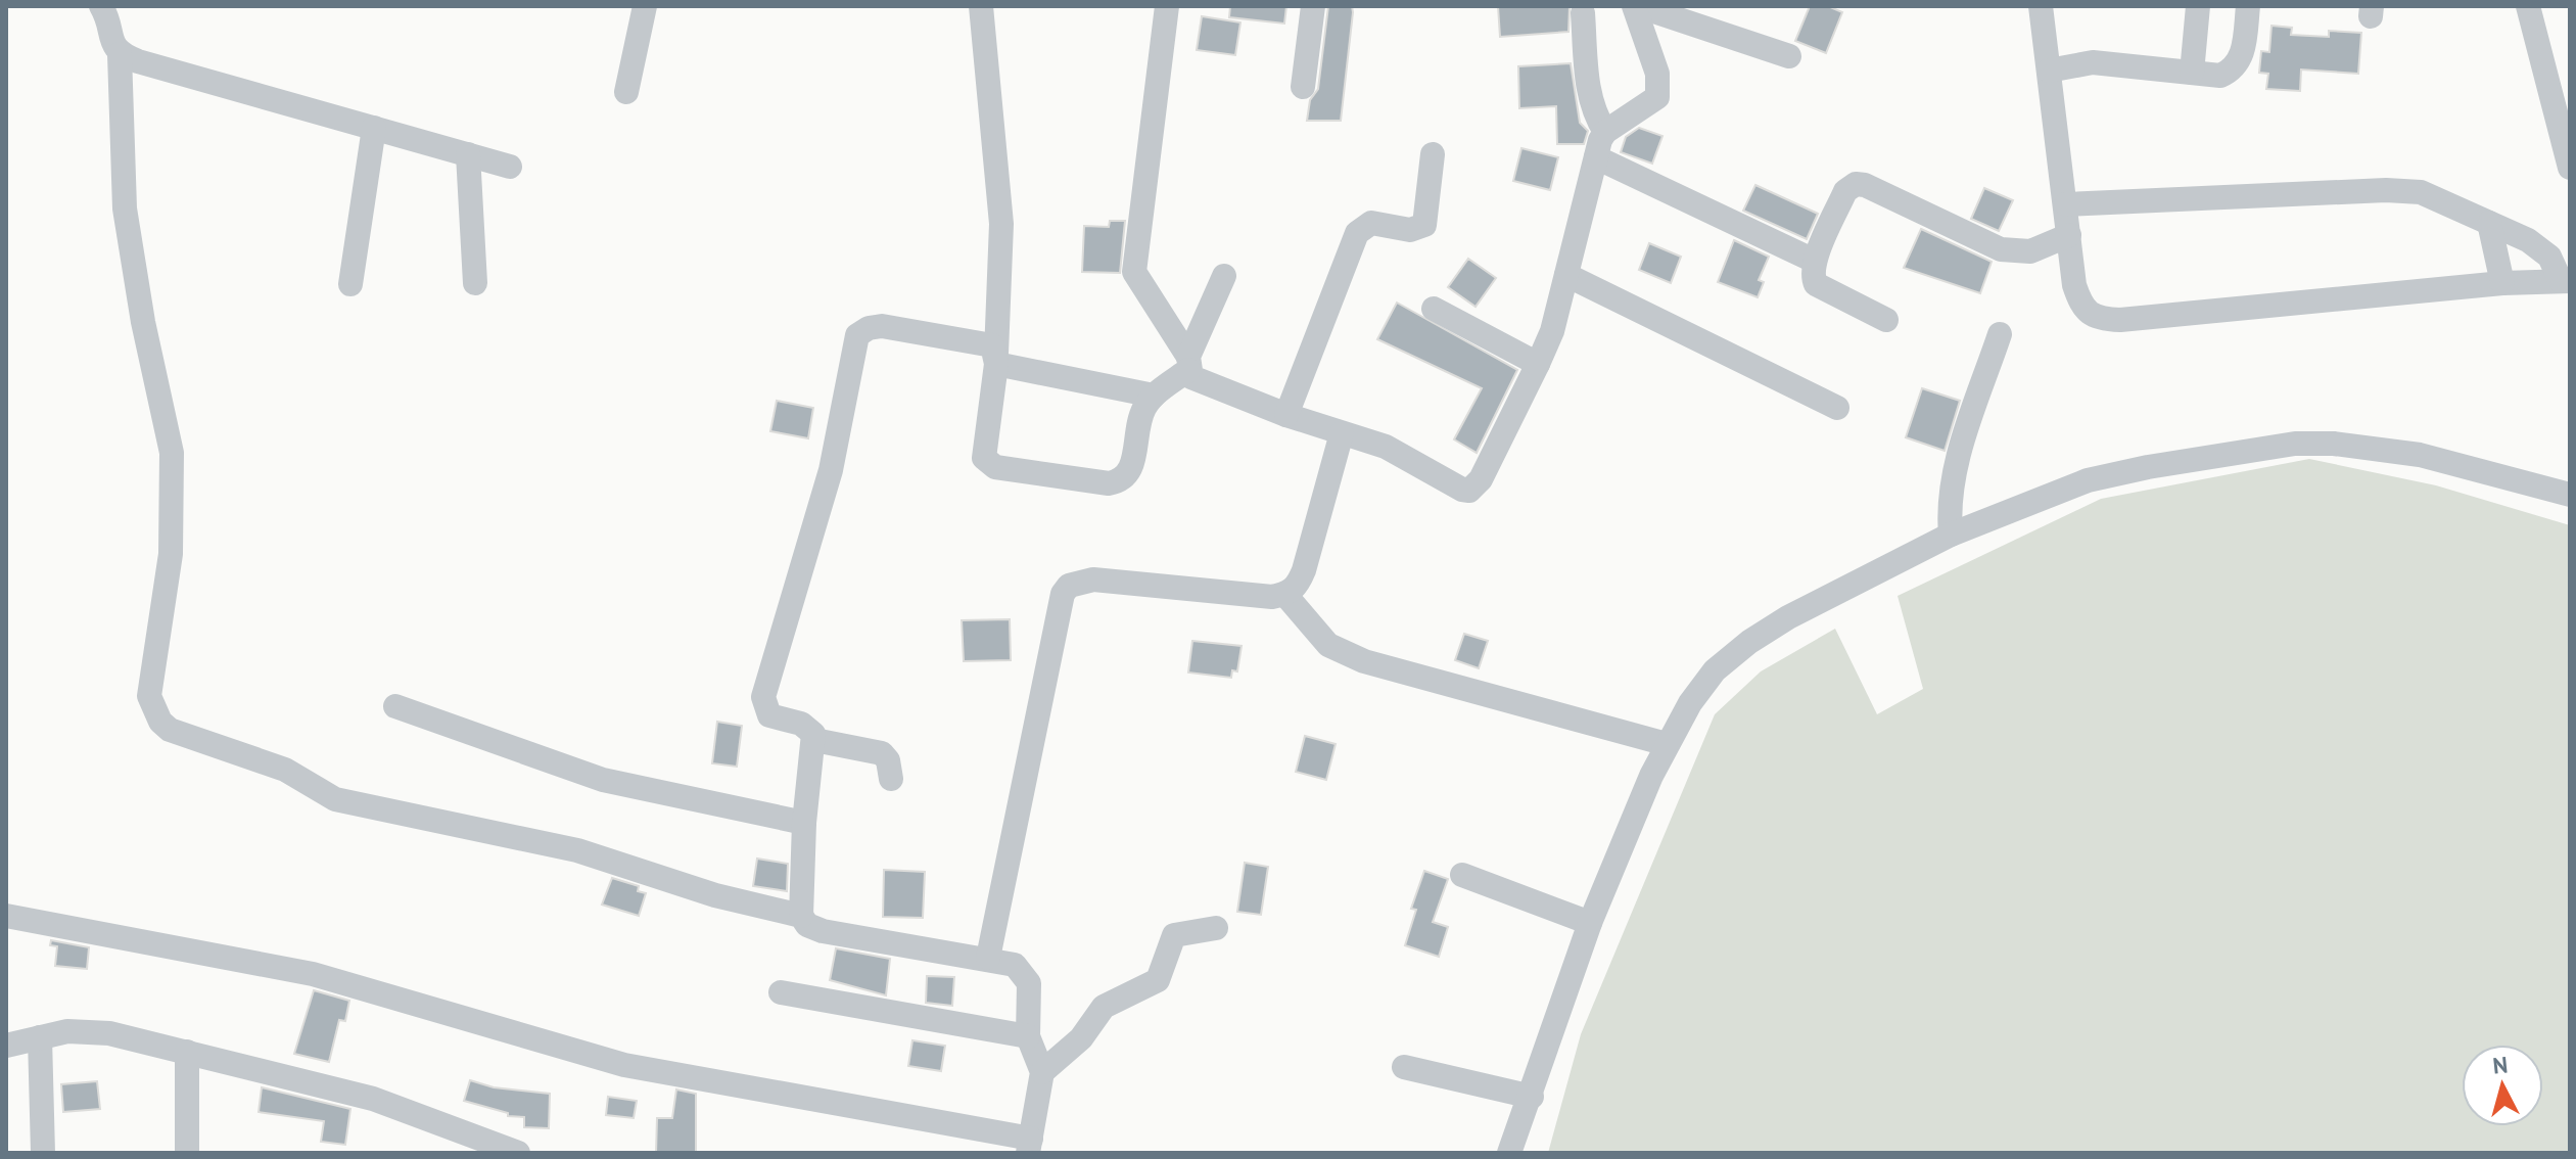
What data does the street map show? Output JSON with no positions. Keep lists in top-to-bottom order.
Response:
{
  "north": "top"
}
